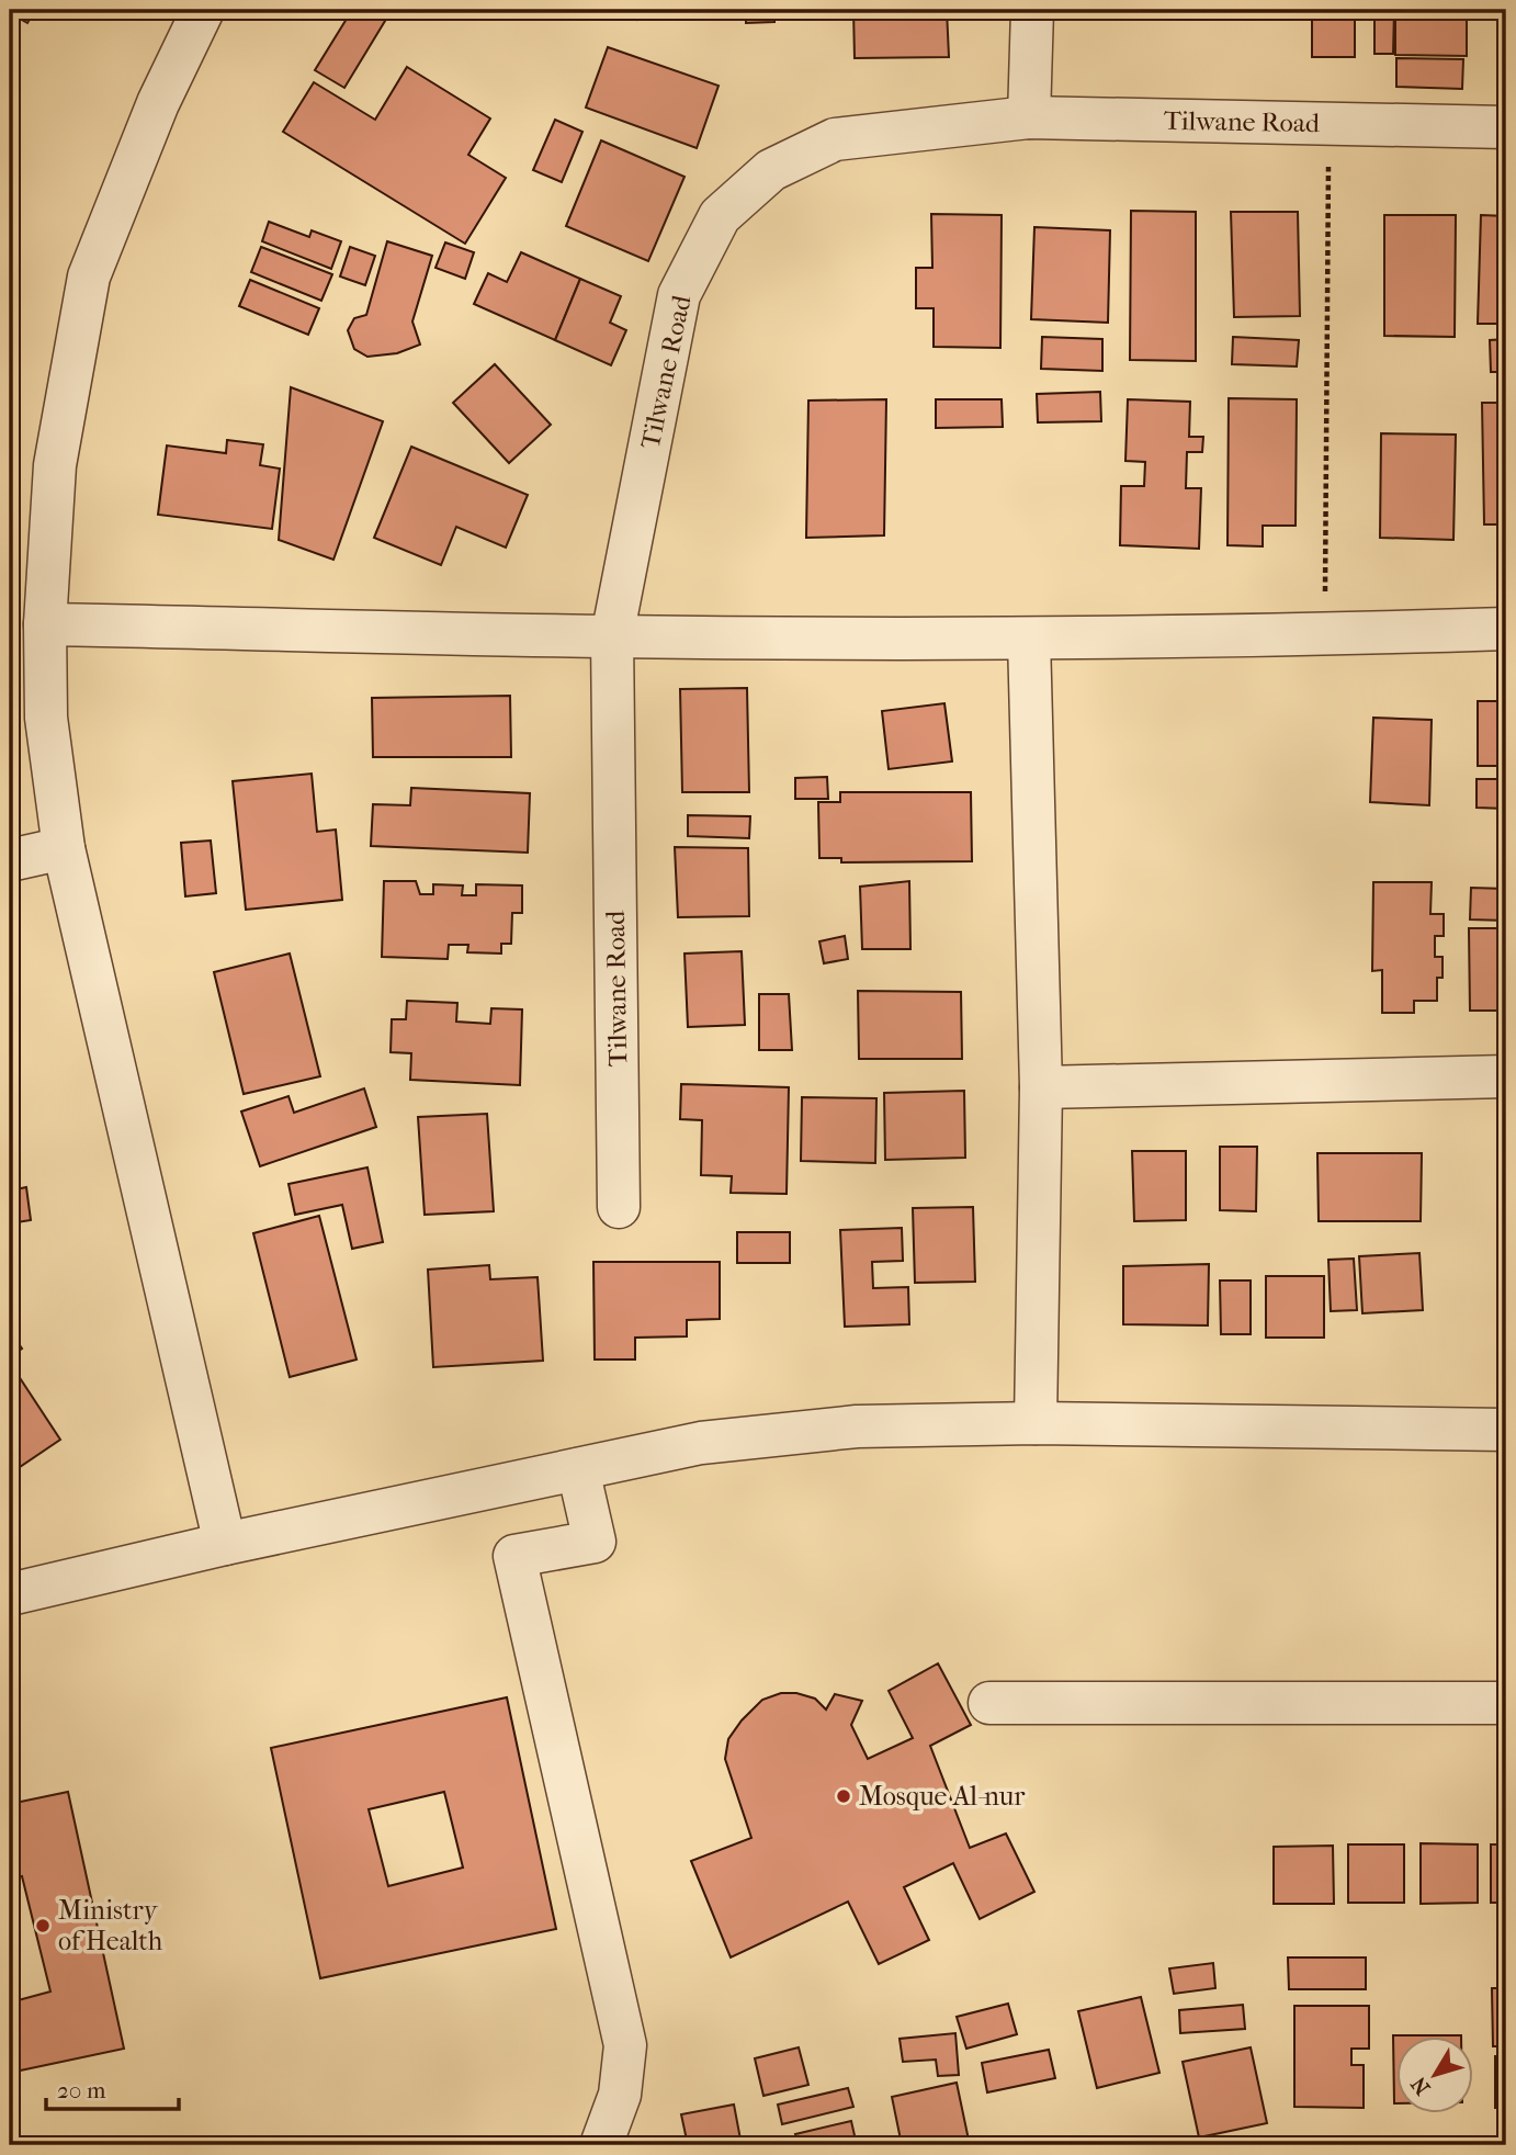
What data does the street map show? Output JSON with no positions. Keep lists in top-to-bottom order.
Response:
{
  "streets": {
    "street": ["Tilwane Road"]
  },
  "places": ["Mosque Al-nur", "Ministry of Health"],
  "scale_bar": "20 m",
  "north": "bottom left"
}
